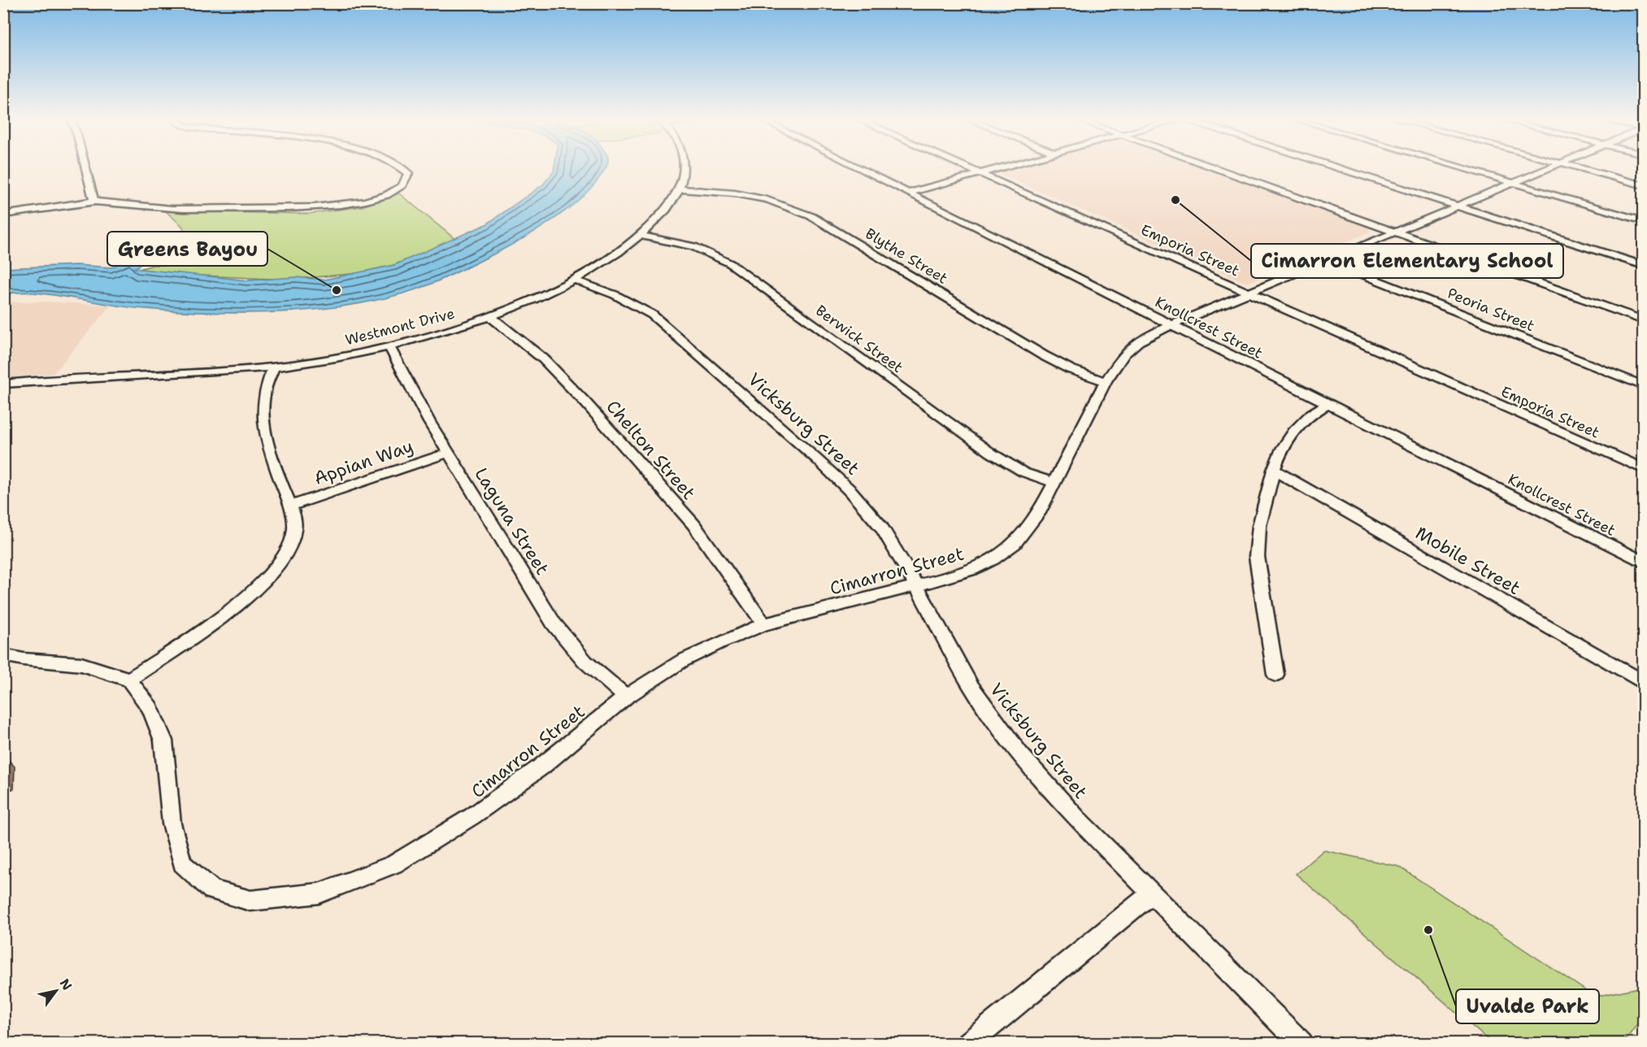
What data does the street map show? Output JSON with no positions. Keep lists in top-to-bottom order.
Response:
{
  "streets": {
    "street": [
      "Emporia Street",
      "Blythe Street",
      "Peoria Street",
      "Westmont Drive",
      "Knollcrest Street",
      "Berwick Street",
      "Vicksburg Street",
      "Chelton Street",
      "Appian Way",
      "Laguna Street",
      "Mobile Street",
      "Cimarron Street"
    ]
  },
  "crossings": [
    ["Emporia Street", "Cimarron Street"],
    ["Blythe Street", "Westmont Drive"],
    ["Blythe Street", "Cimarron Street"],
    ["Peoria Street", "Cimarron Street"],
    ["Westmont Drive", "Berwick Street"],
    ["Westmont Drive", "Vicksburg Street"],
    ["Westmont Drive", "Chelton Street"],
    ["Westmont Drive", "Laguna Street"],
    ["Knollcrest Street", "Cimarron Street"],
    ["Berwick Street", "Cimarron Street"],
    ["Vicksburg Street", "Cimarron Street"],
    ["Chelton Street", "Cimarron Street"],
    ["Appian Way", "Laguna Street"],
    ["Laguna Street", "Cimarron Street"]
  ],
  "places": ["Cimarron Elementary School", "Greens Bayou", "Uvalde Park"],
  "north": "top right"
}
